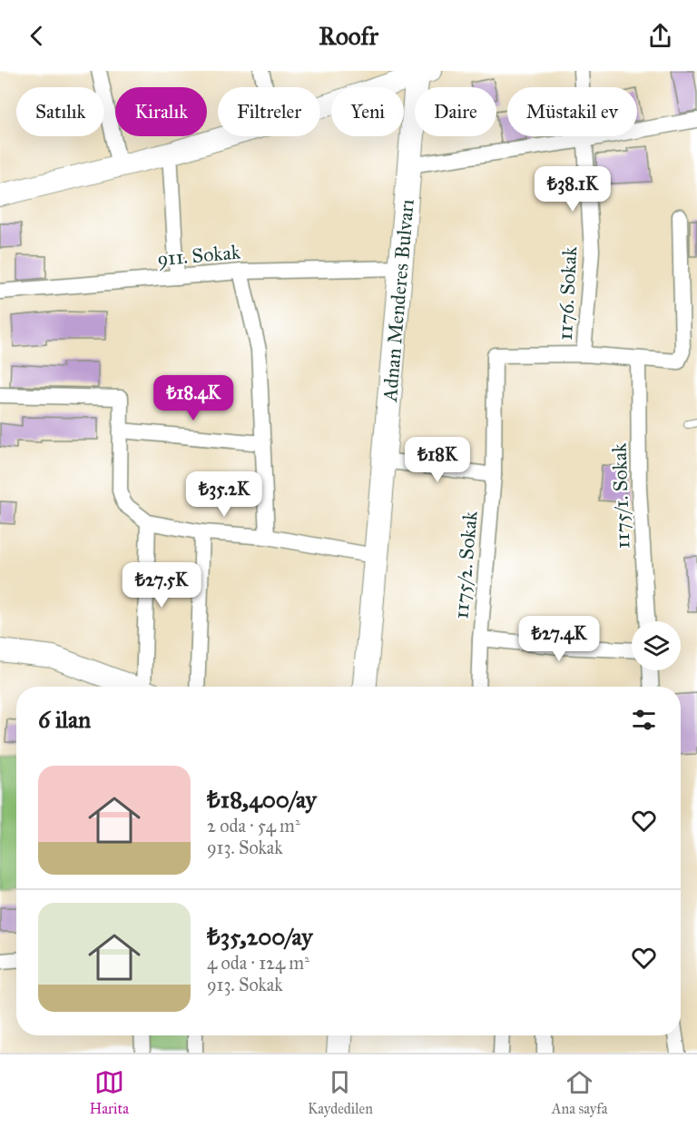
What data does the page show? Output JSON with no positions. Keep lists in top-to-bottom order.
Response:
{
  "streets": {
    "main road": ["Adnan Menderes Bulvarı"],
    "street": [
      "911. Sokak",
      "1176. Sokak",
      "1175/1. Sokak",
      "1175/2. Sokak"
    ]
  },
  "crossings": [
    ["911. Sokak", "Adnan Menderes Bulvarı"],
    ["1176. Sokak", "1175/2. Sokak"],
    ["1175/1. Sokak", "1175/2. Sokak"]
  ],
  "page": {
    "header": "Roofr",
    "chip": [
      "Satılık",
      "Kiralık",
      "Filtreler",
      "Yeni",
      "Daire",
      "Müstakil ev"
    ],
    "price": [
      "₺38.1K",
      "₺18.4K",
      "₺18K",
      "₺35.2K",
      "₺27.5K",
      "₺27.4K"
    ],
    "heading": "6 ilan",
    "list": [
      {
        "name": "₺18,400/ay",
        "note": "2 oda · 54 m² · 913. Sokak"
      },
      {
        "name": "₺35,200/ay",
        "note": "4 oda · 124 m² · 913. Sokak"
      }
    ],
    "tabs": ["Harita", "Kaydedilen", "Ana sayfa"]
  }
}
